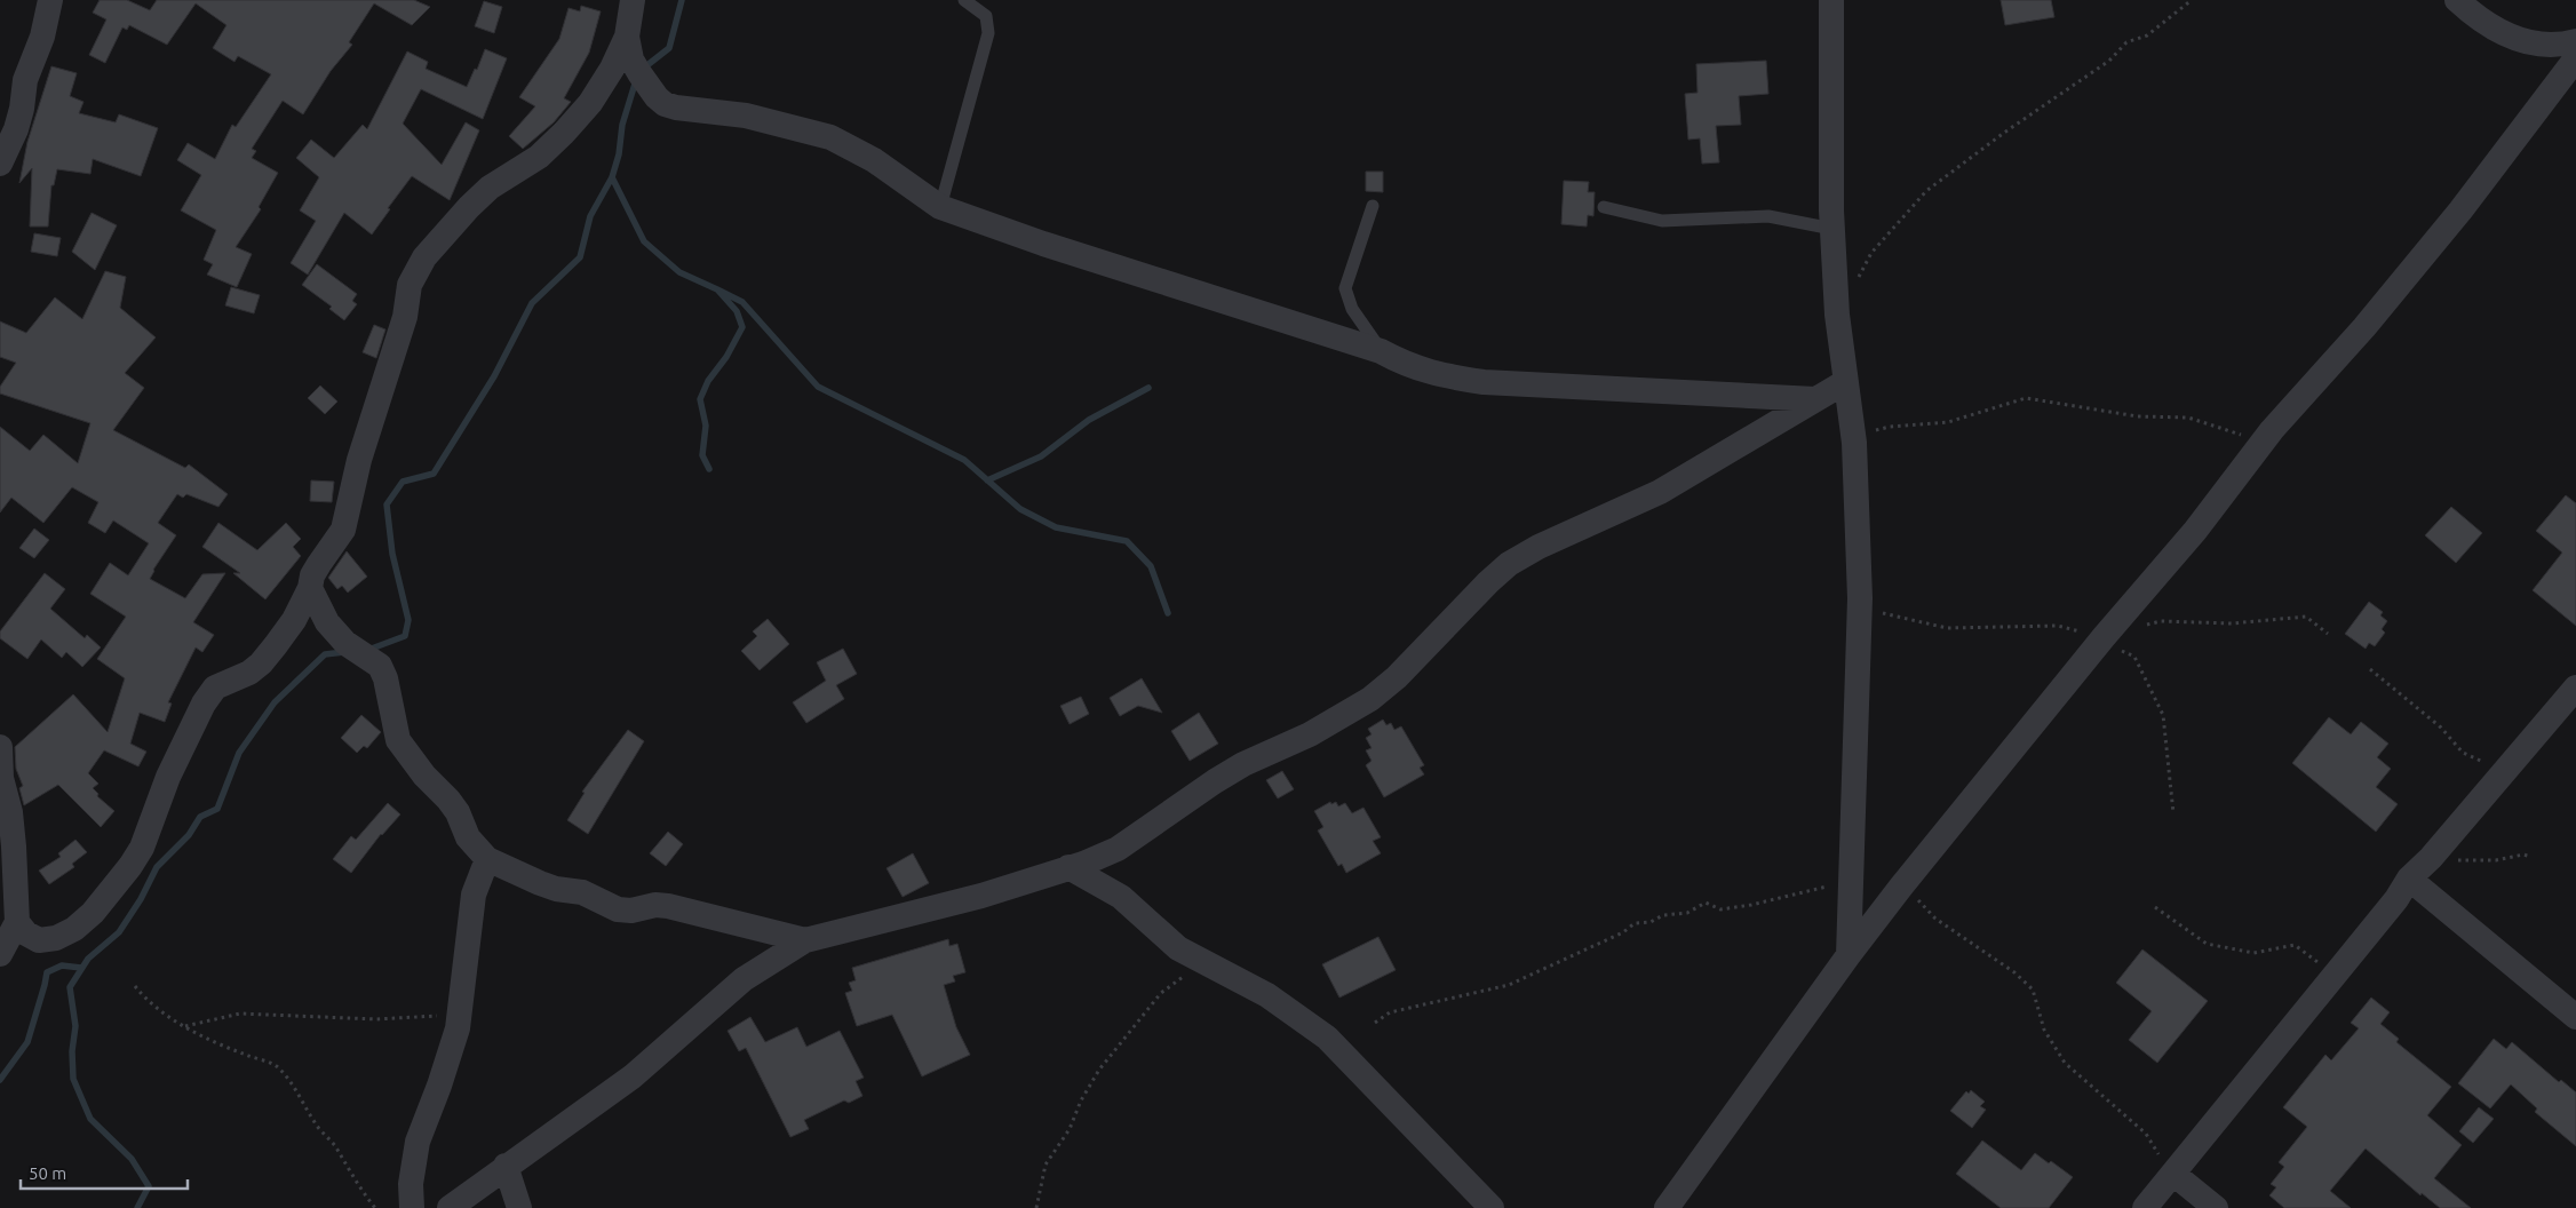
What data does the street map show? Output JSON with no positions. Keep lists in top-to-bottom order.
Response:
{
  "scale_bar": "50 m"
}
